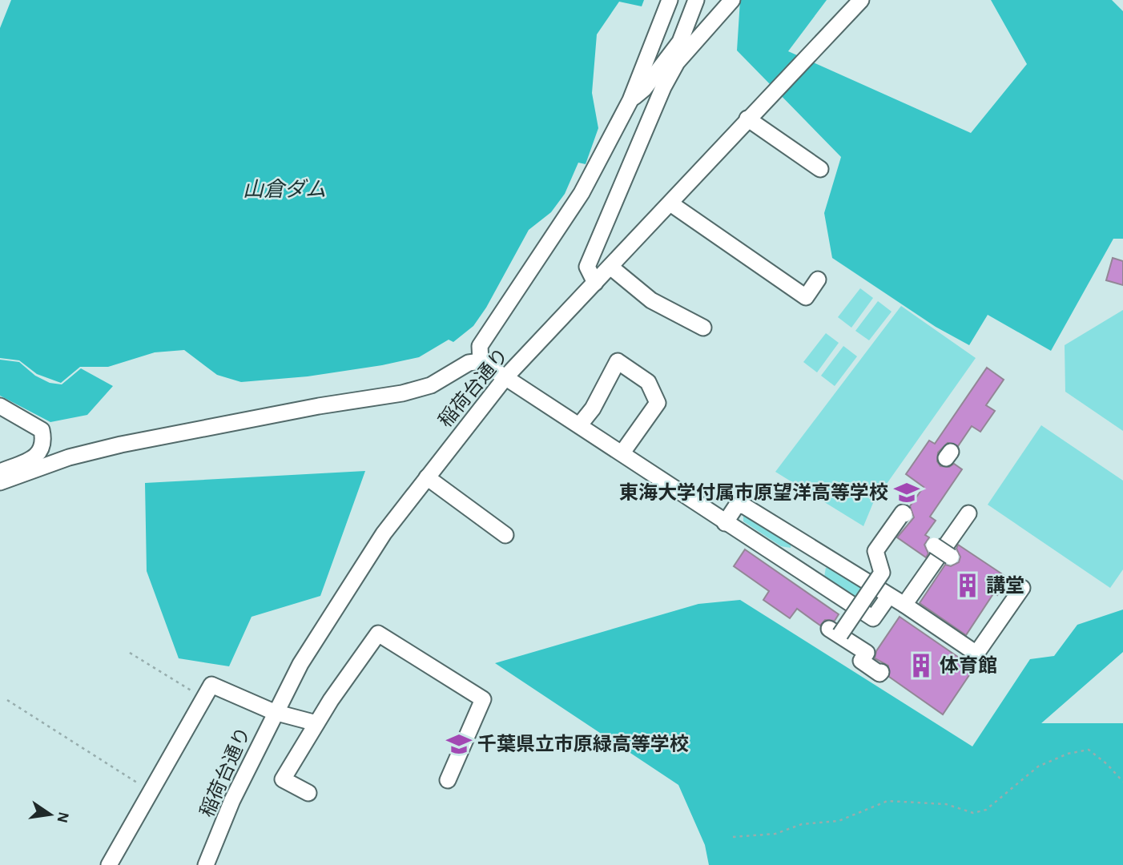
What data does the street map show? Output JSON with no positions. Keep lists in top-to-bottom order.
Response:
{
  "streets": {
    "street": ["稲荷台通り"]
  },
  "water": ["山倉ダム"],
  "places": {
    "school or university": ["東海大学付属市原望洋高等学校", "千葉県立市原緑高等学校"],
    "building": ["講堂", "体育館"]
  },
  "north": "right"
}
